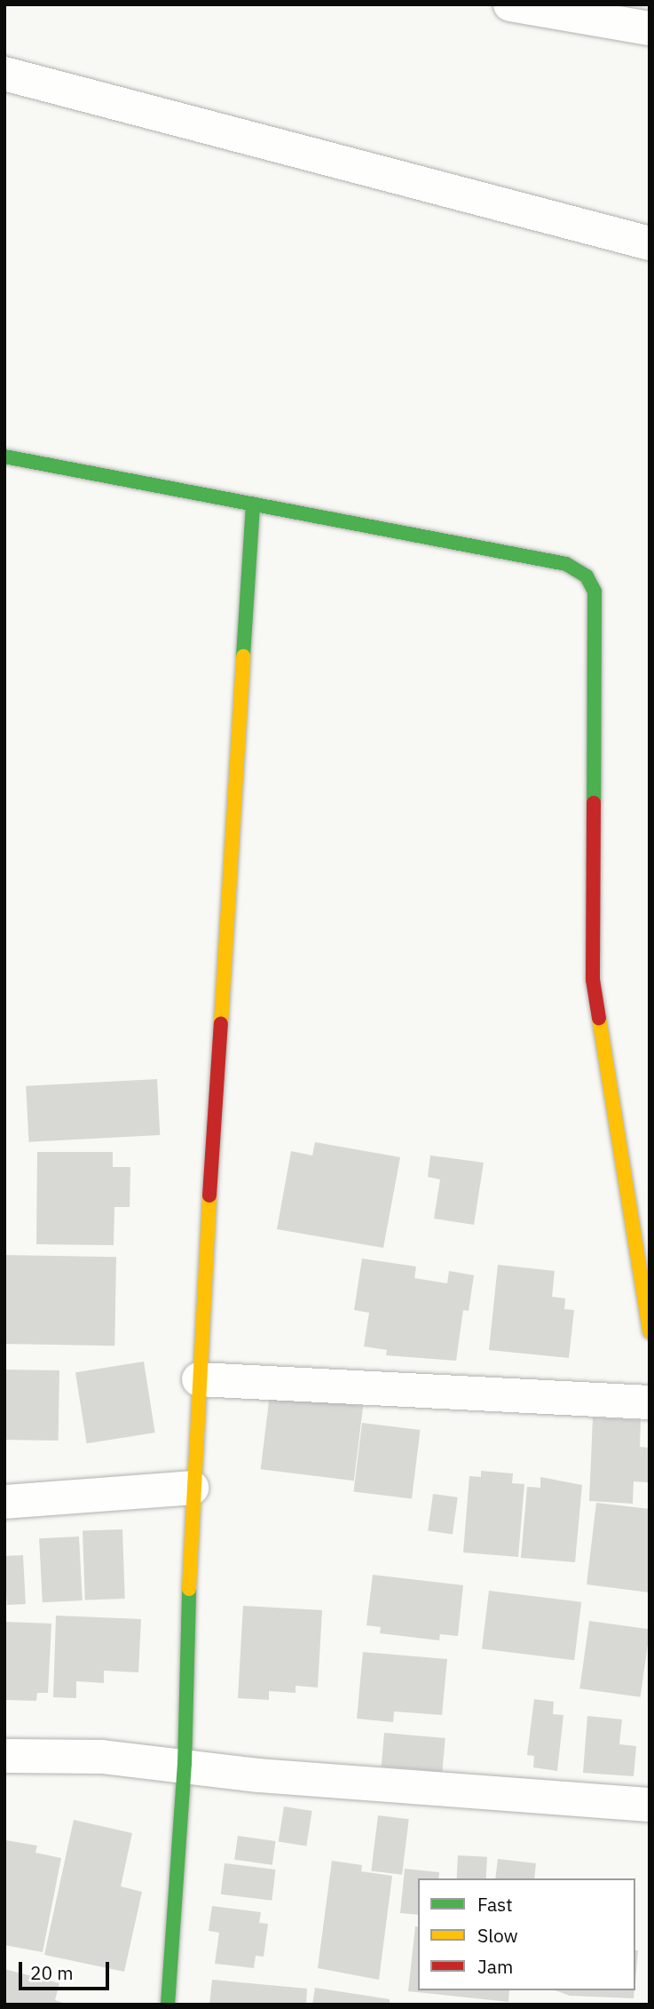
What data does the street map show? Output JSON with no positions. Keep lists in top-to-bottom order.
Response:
{
  "legend": ["Fast", "Slow", "Jam"],
  "scale_bar": "20 m"
}
